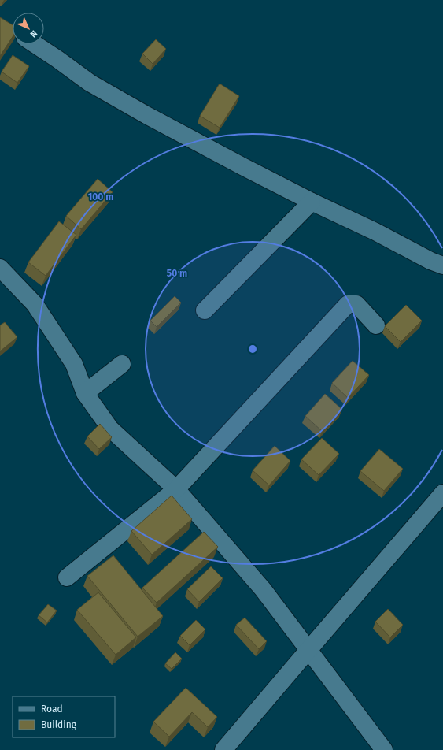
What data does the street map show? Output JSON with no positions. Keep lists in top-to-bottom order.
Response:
{
  "legend": ["Road", "Building"],
  "north": "bottom right",
  "rings": ["100 m", "50 m"]
}
